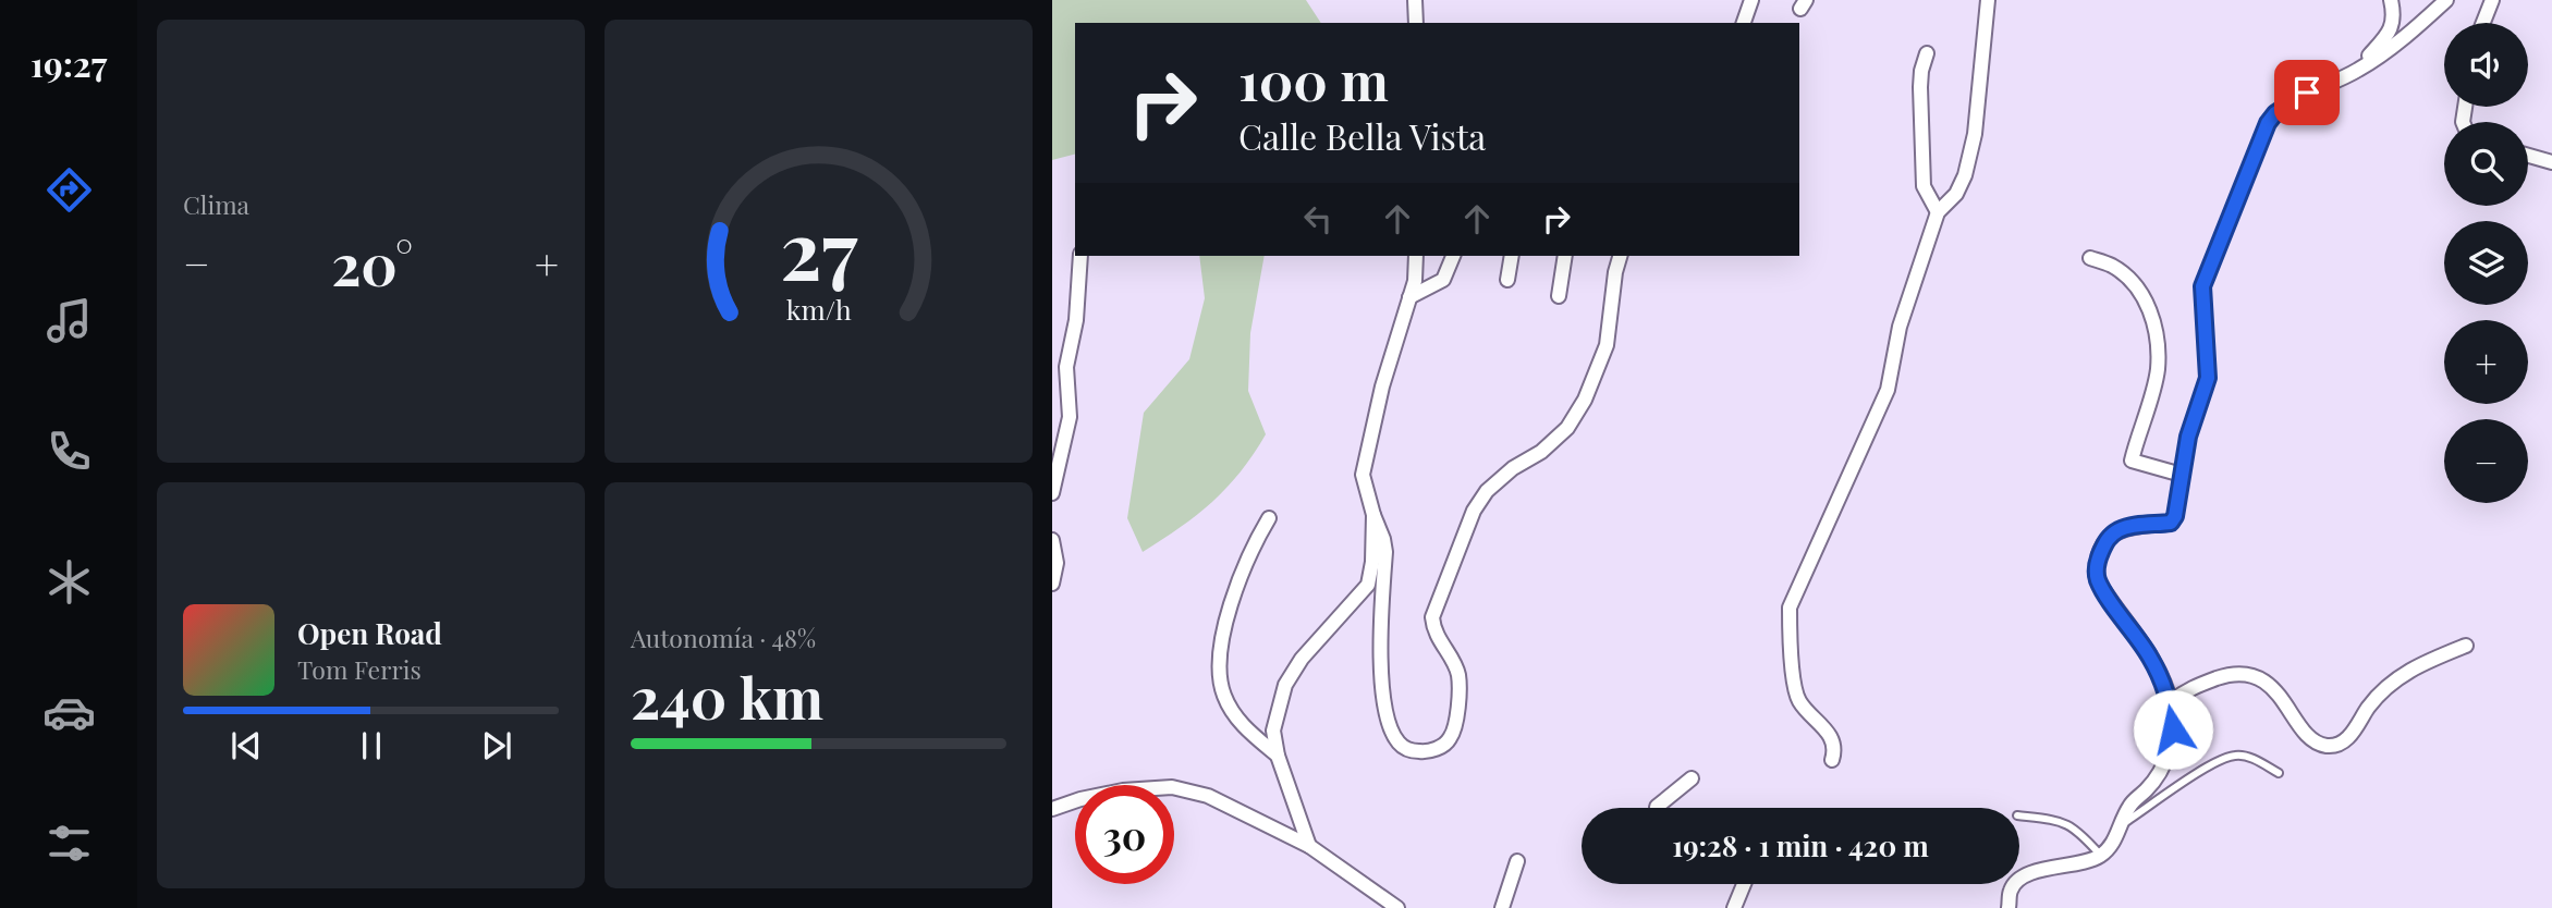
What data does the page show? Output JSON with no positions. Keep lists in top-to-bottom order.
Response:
{
  "page": {
    "tabs": "19:27",
    "tile": [
      "Clima",
      ["Autonomía · 48%", "240 km"]
    ],
    "map_buttons": ["+", "−"],
    "turn": ["100 m", "Calle Bella Vista"],
    "heat": ["−", "20°", "+"],
    "song": ["Open Road", "Tom Ferris"],
    "limit": "30",
    "trip": "19:28 · 1 min · 420 m",
    "gauge": ["27", "km/h"]
  }
}
